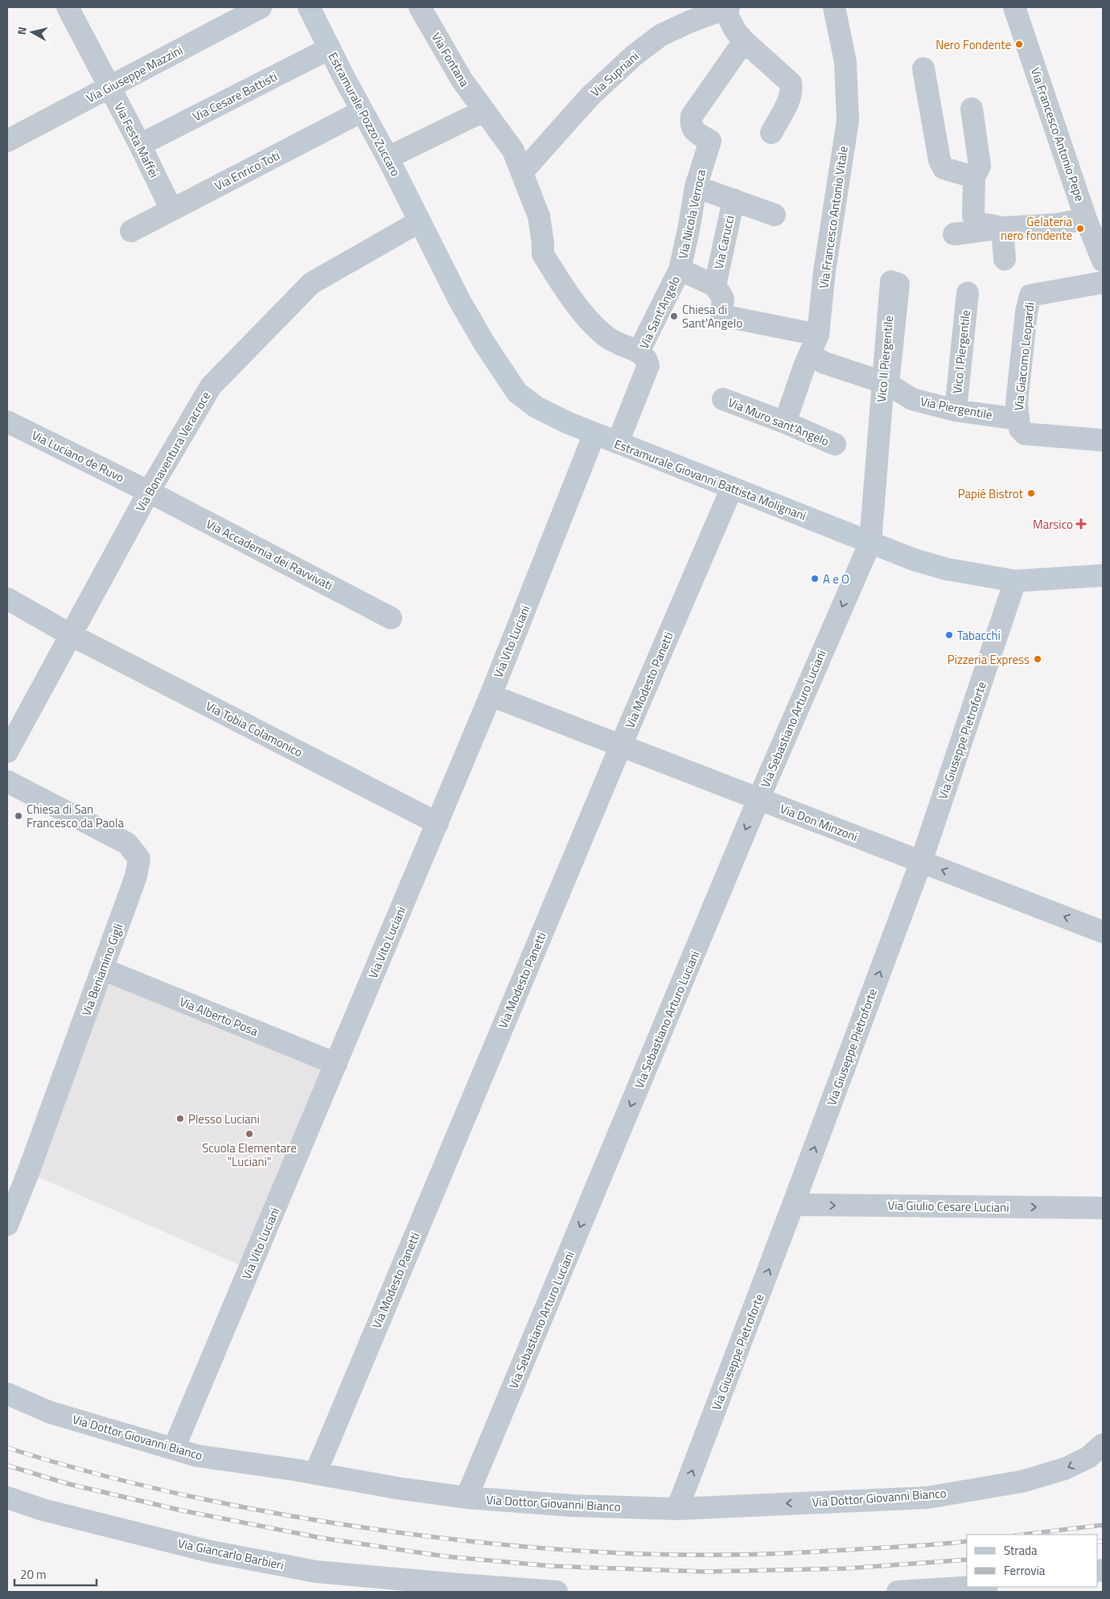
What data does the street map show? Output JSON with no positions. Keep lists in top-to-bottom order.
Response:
{
  "streets": {
    "street": [
      "Via Fontana",
      "Via Giuseppe Mazzini",
      "Via Supriani",
      "Via Cesare Battisti",
      "Estramurale Pozzo Zuccaro",
      "Via Francesco Antonio Pepe",
      "Via Festa Maffei",
      "Via Enrico Toti",
      "Via Nicola Verroca",
      "Via Francesco Antonio Vitale",
      "Via Carucci",
      "Via Sant'Angelo",
      "Vico I Piergentile",
      "Via Giacomo Leopardi",
      "Vico II Piergentile",
      "Via Piergentile",
      "Via Muro sant'Angelo",
      "Via Bonaventura Veracroce",
      "Via Luciano de Ruvo",
      "Estramurale Giovanni Battista Molignani",
      "Via Accademia dei Ravvivati",
      "Via Vito Luciani",
      "Via Modesto Panetti",
      "Via Sebastiano Arturo Luciani",
      "Via Tobia Colamonico",
      "Via Giuseppe Pietroforte",
      "Via Don Minzoni",
      "Via Beniamino Gigli",
      "Via Alberto Posa",
      "Via Giulio Cesare Luciani",
      "Via Dottor Giovanni Bianco",
      "Via Giancarlo Barbieri"
    ]
  },
  "crossings": [
    ["Via Fontana", "Via Supriani"],
    ["Via Fontana", "Via Sant'Angelo"],
    ["Via Giuseppe Mazzini", "Via Festa Maffei"],
    ["Via Cesare Battisti", "Estramurale Pozzo Zuccaro"],
    ["Via Cesare Battisti", "Via Festa Maffei"],
    ["Estramurale Pozzo Zuccaro", "Via Enrico Toti"],
    ["Estramurale Pozzo Zuccaro", "Via Bonaventura Veracroce"],
    ["Estramurale Pozzo Zuccaro", "Estramurale Giovanni Battista Molignani"],
    ["Via Festa Maffei", "Via Enrico Toti"],
    ["Via Nicola Verroca", "Via Sant'Angelo"],
    ["Via Francesco Antonio Vitale", "Via Piergentile"],
    ["Via Francesco Antonio Vitale", "Via Muro sant'Angelo"],
    ["Via Carucci", "Via Sant'Angelo"],
    ["Via Sant'Angelo", "Estramurale Giovanni Battista Molignani"],
    ["Vico I Piergentile", "Via Piergentile"],
    ["Via Giacomo Leopardi", "Via Piergentile"],
    ["Vico II Piergentile", "Via Piergentile"],
    ["Vico II Piergentile", "Estramurale Giovanni Battista Molignani"],
    ["Vico II Piergentile", "Via Sebastiano Arturo Luciani"],
    ["Via Bonaventura Veracroce", "Via Luciano de Ruvo"],
    ["Via Bonaventura Veracroce", "Estramurale Giovanni Battista Molignani"],
    ["Via Bonaventura Veracroce", "Via Accademia dei Ravvivati"],
    ["Via Bonaventura Veracroce", "Via Tobia Colamonico"],
    ["Via Luciano de Ruvo", "Via Accademia dei Ravvivati"],
    ["Estramurale Giovanni Battista Molignani", "Via Vito Luciani"],
    ["Estramurale Giovanni Battista Molignani", "Via Modesto Panetti"],
    ["Estramurale Giovanni Battista Molignani", "Via Sebastiano Arturo Luciani"],
    ["Estramurale Giovanni Battista Molignani", "Via Giuseppe Pietroforte"],
    ["Via Vito Luciani", "Via Tobia Colamonico"],
    ["Via Vito Luciani", "Via Don Minzoni"],
    ["Via Vito Luciani", "Via Alberto Posa"],
    ["Via Vito Luciani", "Via Dottor Giovanni Bianco"],
    ["Via Modesto Panetti", "Via Don Minzoni"],
    ["Via Modesto Panetti", "Via Dottor Giovanni Bianco"],
    ["Via Sebastiano Arturo Luciani", "Via Don Minzoni"],
    ["Via Sebastiano Arturo Luciani", "Via Dottor Giovanni Bianco"],
    ["Via Giuseppe Pietroforte", "Via Don Minzoni"],
    ["Via Giuseppe Pietroforte", "Via Giulio Cesare Luciani"],
    ["Via Giuseppe Pietroforte", "Via Dottor Giovanni Bianco"],
    ["Via Beniamino Gigli", "Via Alberto Posa"]
  ],
  "one_way": [
    "Via Sebastiano Arturo Luciani",
    "Via Giuseppe Pietroforte",
    "Via Giulio Cesare Luciani",
    "Via Dottor Giovanni Bianco"
  ],
  "places": {
    "other": [
      "Nero Fondente",
      "Gelateria nero fondente",
      "Chiesa di Sant'Angelo",
      "Papié Bistrot",
      "A e O",
      "Tabacchi",
      "Pizzeria Express",
      "Chiesa di San Francesco da Paola",
      "Plesso Luciani",
      "Scuola Elementare \"Luciani\""
    ],
    "health": ["Marsico"]
  },
  "legend": ["Strada", "Ferrovia"],
  "scale_bar": "20 m",
  "north": "left"
}
